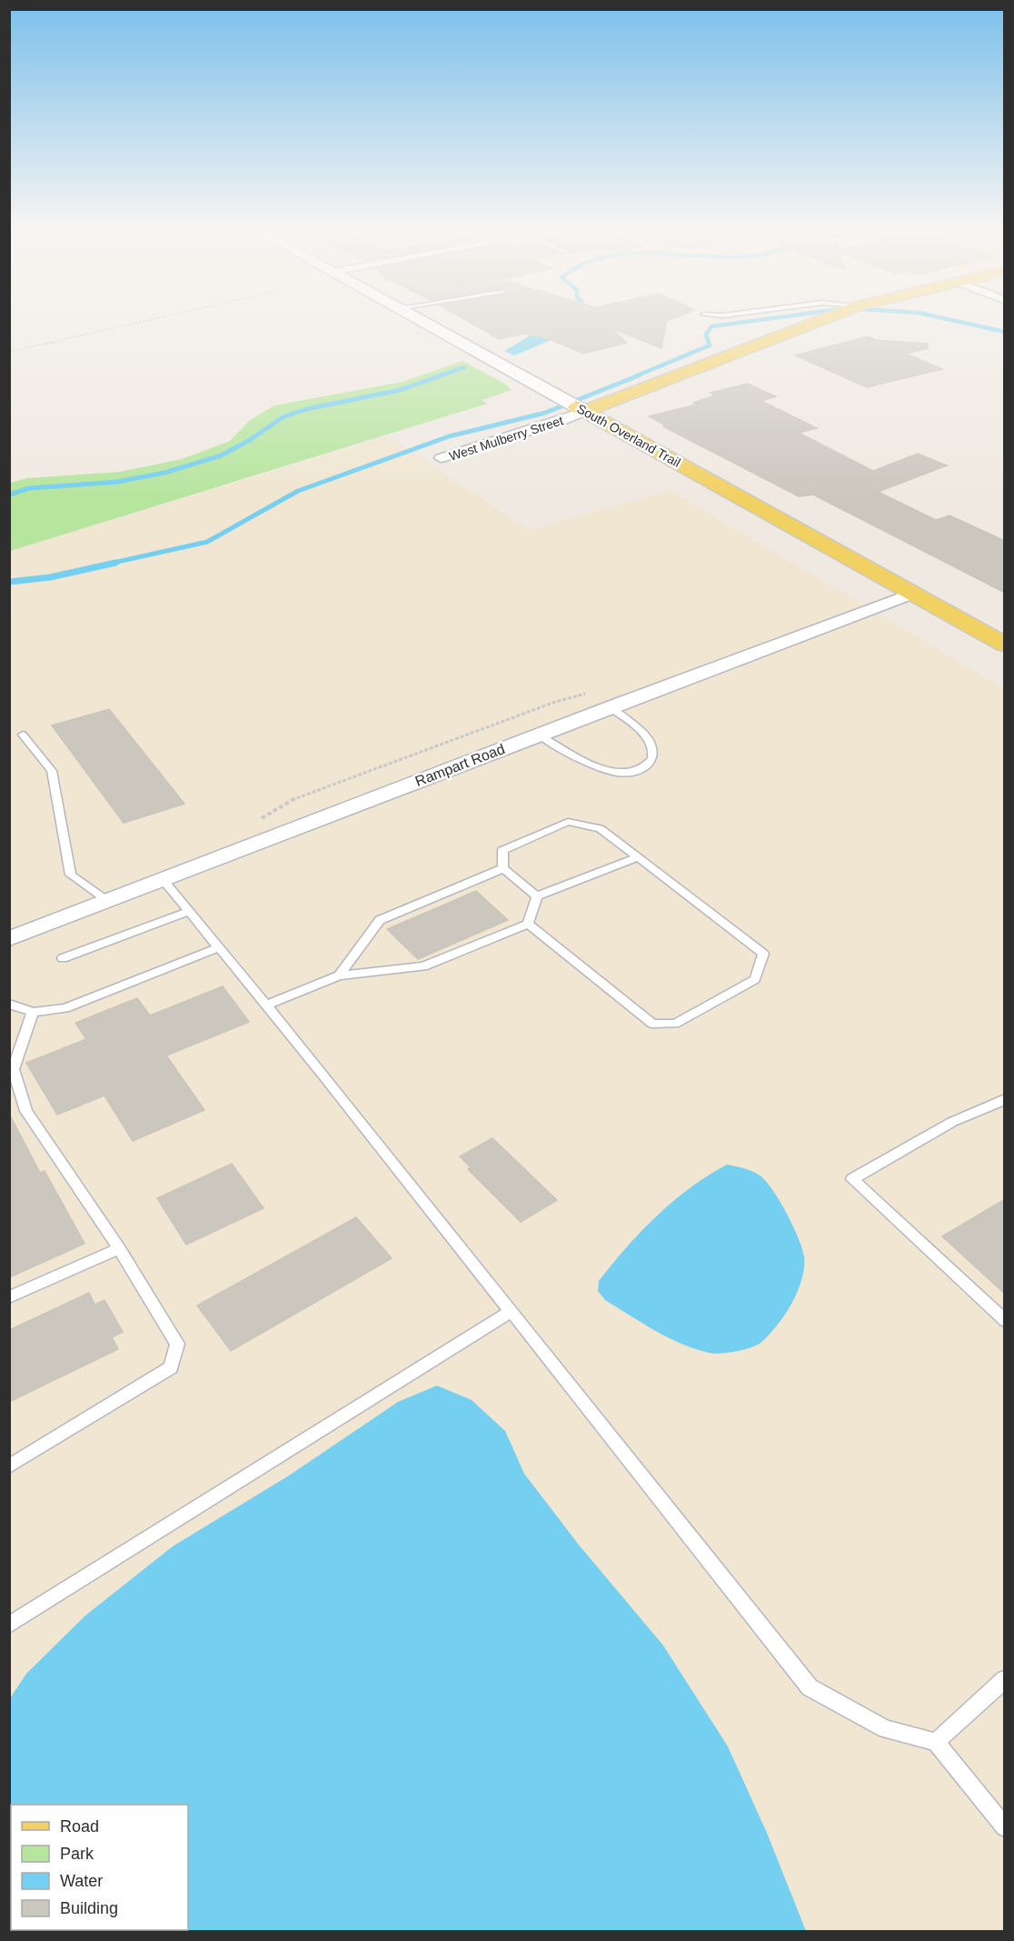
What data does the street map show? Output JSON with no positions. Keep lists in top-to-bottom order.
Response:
{
  "streets": {
    "main road": ["South Overland Trail", "West Mulberry Street"],
    "street": ["Rampart Road"]
  },
  "crossings": [
    ["South Overland Trail", "West Mulberry Street"],
    ["South Overland Trail", "Rampart Road"]
  ],
  "legend": [
    "Road",
    "Park",
    "Water",
    "Building"
  ]
}
